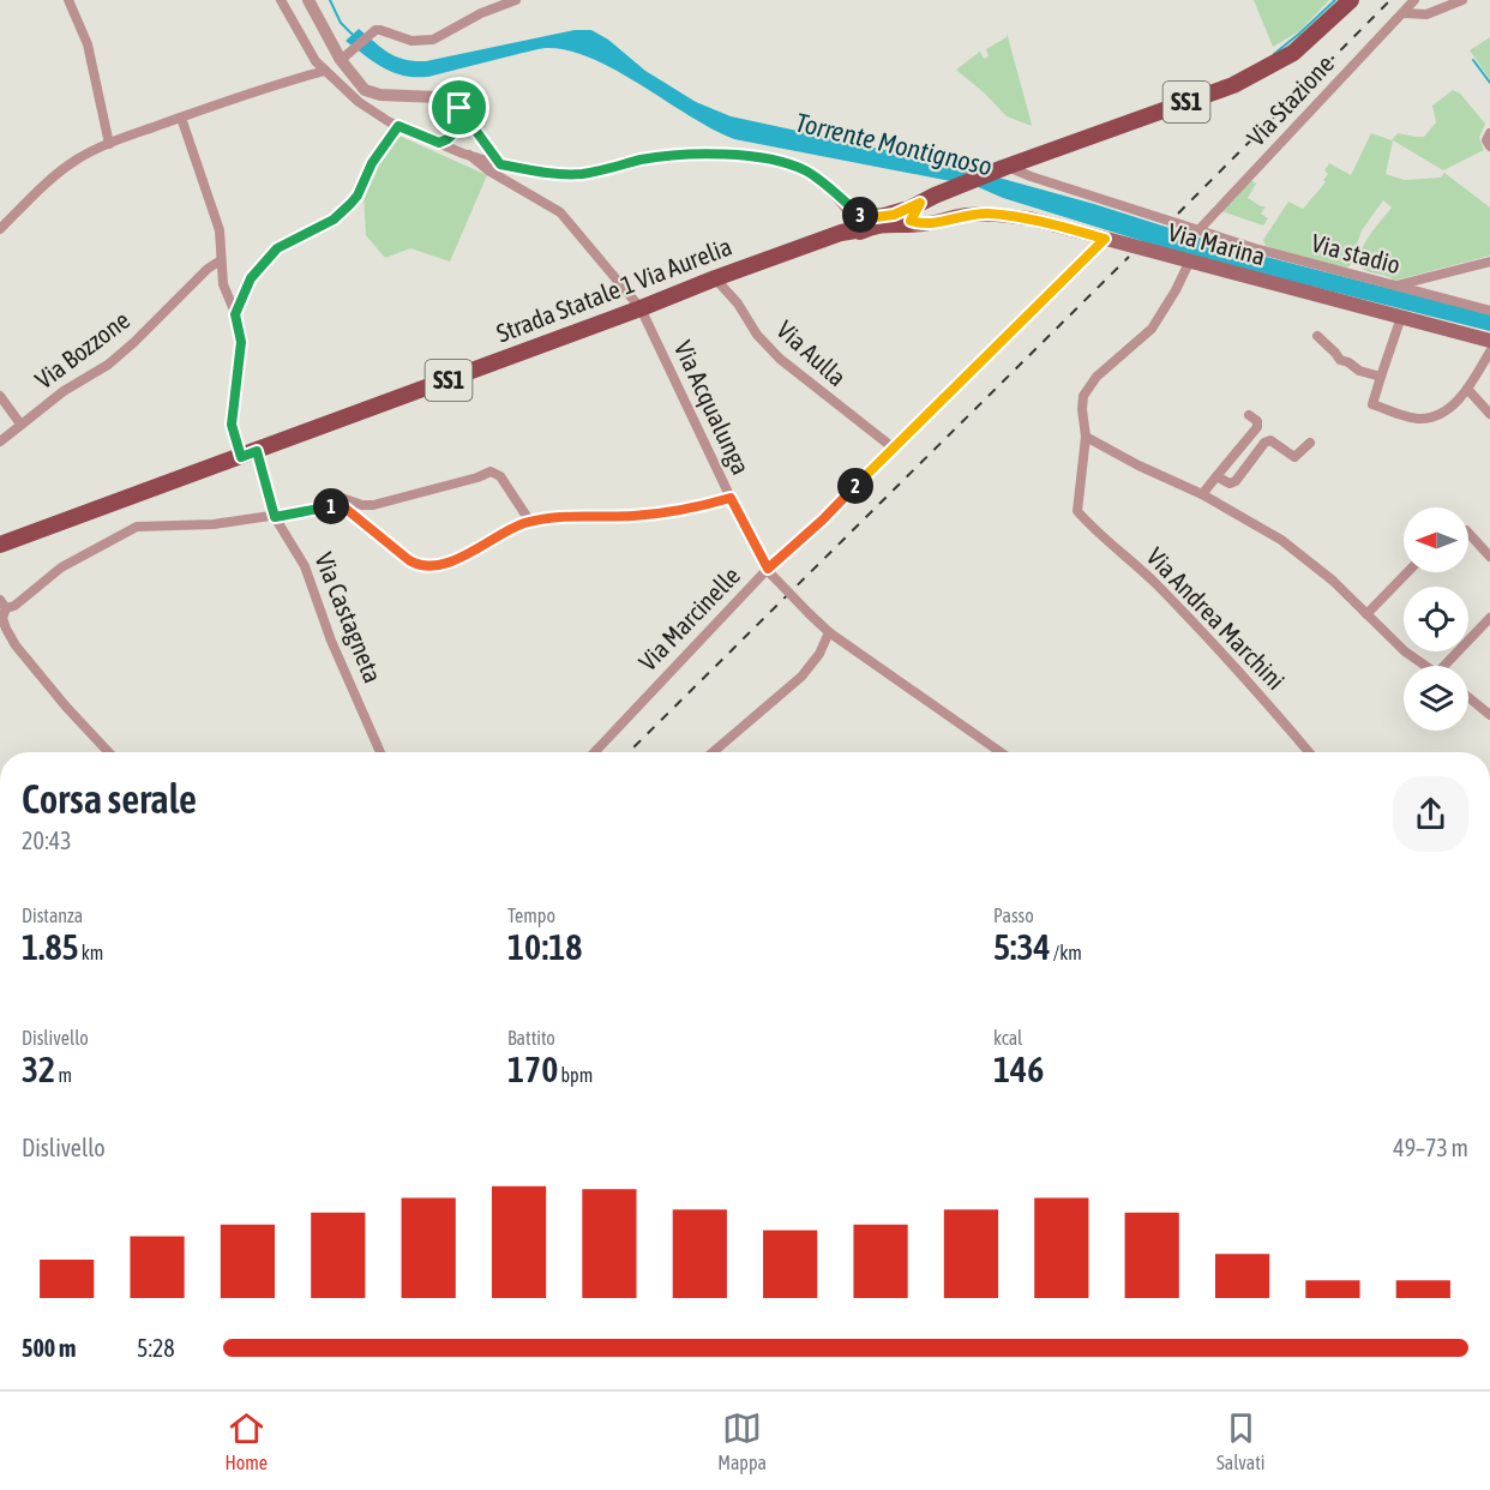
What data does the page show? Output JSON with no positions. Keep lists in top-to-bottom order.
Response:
{
  "streets": {
    "main road": ["SS1", "Via Marina", "Strada Statale 1 Via Aurelia"],
    "street": [
      "Via Stazione",
      "Via stadio",
      "Via Bozzone",
      "Via Aulla",
      "Via Acqualunga",
      "Via Castagneta",
      "Via Marcinelle",
      "Via Andrea Marchini"
    ]
  },
  "crossings": [
    ["Via Stazione", "Via stadio"],
    ["Via Marina", "Strada Statale 1 Via Aurelia"],
    ["Via Marina", "Via Marcinelle"],
    ["Via stadio", "Strada Statale 1 Via Aurelia"],
    ["Strada Statale 1 Via Aurelia", "Via Aulla"],
    ["Strada Statale 1 Via Aurelia", "Via Acqualunga"],
    ["Strada Statale 1 Via Aurelia", "Via Castagneta"],
    ["Via Bozzone", "Via Castagneta"],
    ["Via Aulla", "Via Marcinelle"],
    ["Via Acqualunga", "Via Marcinelle"]
  ],
  "water": ["Torrente Montignoso"],
  "north": "left",
  "page": {
    "pins": ["3", "2", "1"],
    "heading": ["Corsa serale", "20:43"],
    "stats": [
      ["Distanza", "1.85 km"],
      ["Tempo", "10:18"],
      ["Passo", "5:34 /km"],
      ["Dislivello", "32 m"],
      ["Battito", "170 bpm"],
      ["kcal", "146"]
    ],
    "chart": ["Dislivello", "49–73 m"],
    "list": [
      {
        "name": "500 m",
        "note": "5:28"
      }
    ],
    "tabs": ["Home", "Mappa", "Salvati"]
  }
}
